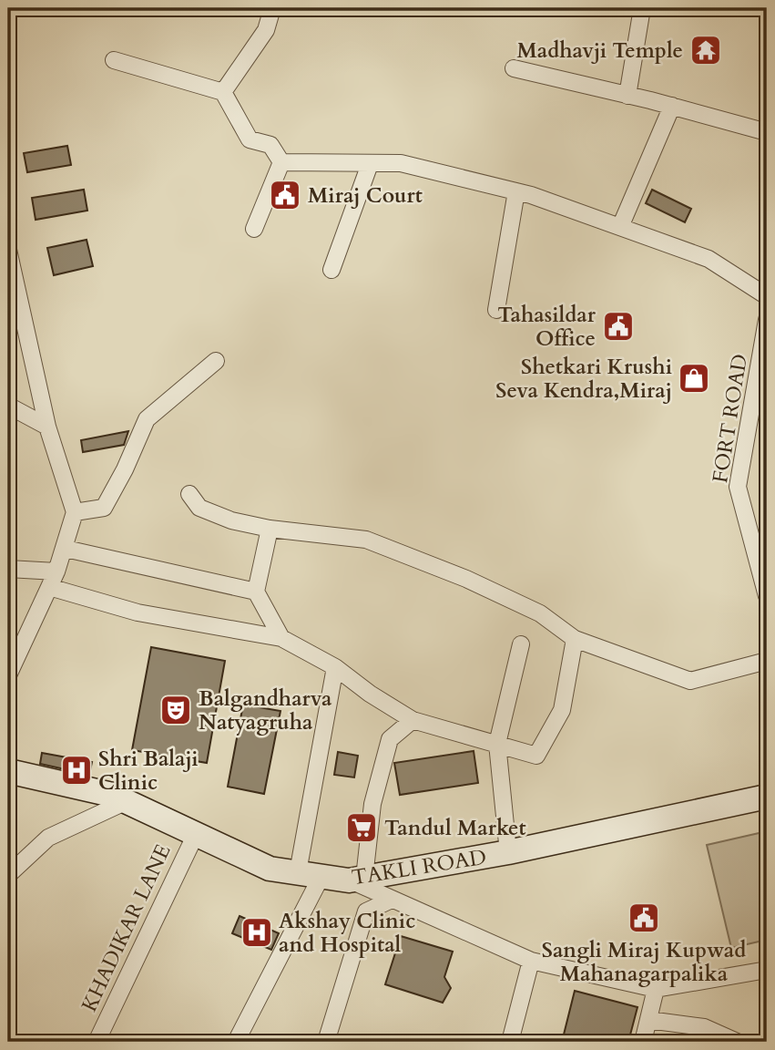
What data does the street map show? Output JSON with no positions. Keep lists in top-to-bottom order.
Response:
{
  "streets": {
    "main road": ["TAKLI ROAD"],
    "street": ["FORT ROAD", "KHADIKAR LANE"]
  },
  "crossings": [
    ["TAKLI ROAD", "KHADIKAR LANE"]
  ],
  "places": {
    "temple": ["Madhavji Temple"],
    "public building": ["Miraj Court", "Tahasildar Office", "Sangli Miraj Kupwad Mahanagarpalika"],
    "shop": ["Shetkari Krushi Seva Kendra,Miraj"],
    "theatre": ["Balgandharva Natyagruha"],
    "hospital": ["Shri Balaji Clinic", "Akshay Clinic and Hospital"],
    "supermarket": ["Tandul Market"]
  }
}
